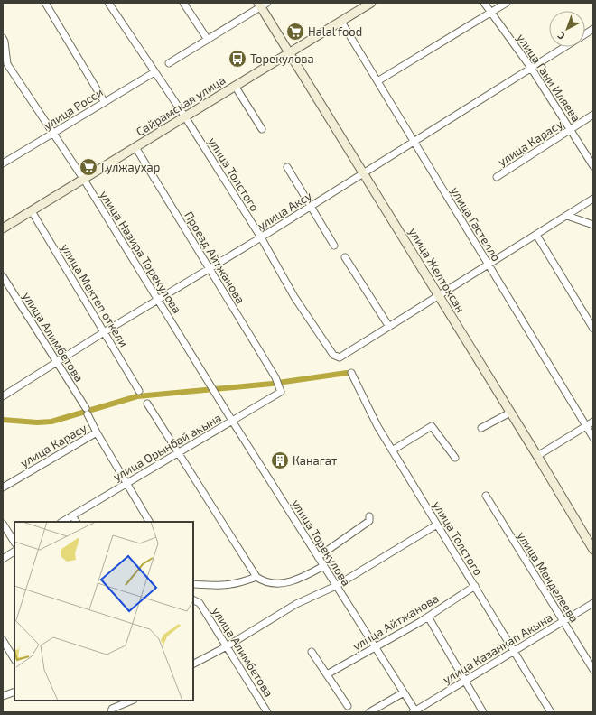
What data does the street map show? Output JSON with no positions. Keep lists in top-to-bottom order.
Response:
{
  "streets": {
    "main road": ["Сайрамская улица", "улица Желтоксан"],
    "street": [
      "улица Гани Иляева",
      "улица Росси",
      "улица Карасу",
      "улица Толстого",
      "улица Аксу",
      "улица Гастелло",
      "улица Назира Торекулова",
      "Проезд Айтжанова",
      "улица Мектеп откели",
      "улица Алимбетова",
      "улица Орынбай акына",
      "улица Торекулова",
      "улица Менделеева",
      "улица Айтжанова",
      "улица Казанкап Акына"
    ]
  },
  "crossings": [
    ["улица Гани Иляева", "улица Карасу"],
    ["улица Гани Иляева", "улица Аксу"],
    ["Сайрамская улица", "улица Толстого"],
    ["Сайрамская улица", "улица Гастелло"],
    ["Сайрамская улица", "улица Назира Торекулова"],
    ["Сайрамская улица", "Проезд Айтжанова"],
    ["Сайрамская улица", "улица Желтоксан"],
    ["Сайрамская улица", "улица Мектеп откели"],
    ["улица Росси", "улица Толстого"],
    ["улица Росси", "улица Назира Торекулова"],
    ["улица Карасу", "улица Алимбетова"],
    ["улица Толстого", "улица Аксу"],
    ["улица Толстого", "улица Айтжанова"],
    ["улица Толстого", "улица Казанкап Акына"],
    ["улица Аксу", "улица Гастелло"],
    ["улица Аксу", "улица Назира Торекулова"],
    ["улица Аксу", "Проезд Айтжанова"],
    ["улица Аксу", "улица Желтоксан"],
    ["улица Аксу", "улица Мектеп откели"],
    ["улица Аксу", "улица Алимбетова"],
    ["улица Назира Торекулова", "улица Торекулова"],
    ["Проезд Айтжанова", "улица Орынбай акына"],
    ["улица Алимбетова", "улица Орынбай акына"],
    ["улица Орынбай акына", "улица Торекулова"],
    ["улица Торекулова", "улица Айтжанова"],
    ["улица Торекулова", "улица Казанкап Акына"],
    ["улица Менделеева", "улица Казанкап Акына"]
  ],
  "places": {
    "supermarket": ["Halal food", "Гулжаухар"],
    "bus stop": ["Торекулова"],
    "building": ["Канагат"]
  },
  "north": "bottom left"
}
